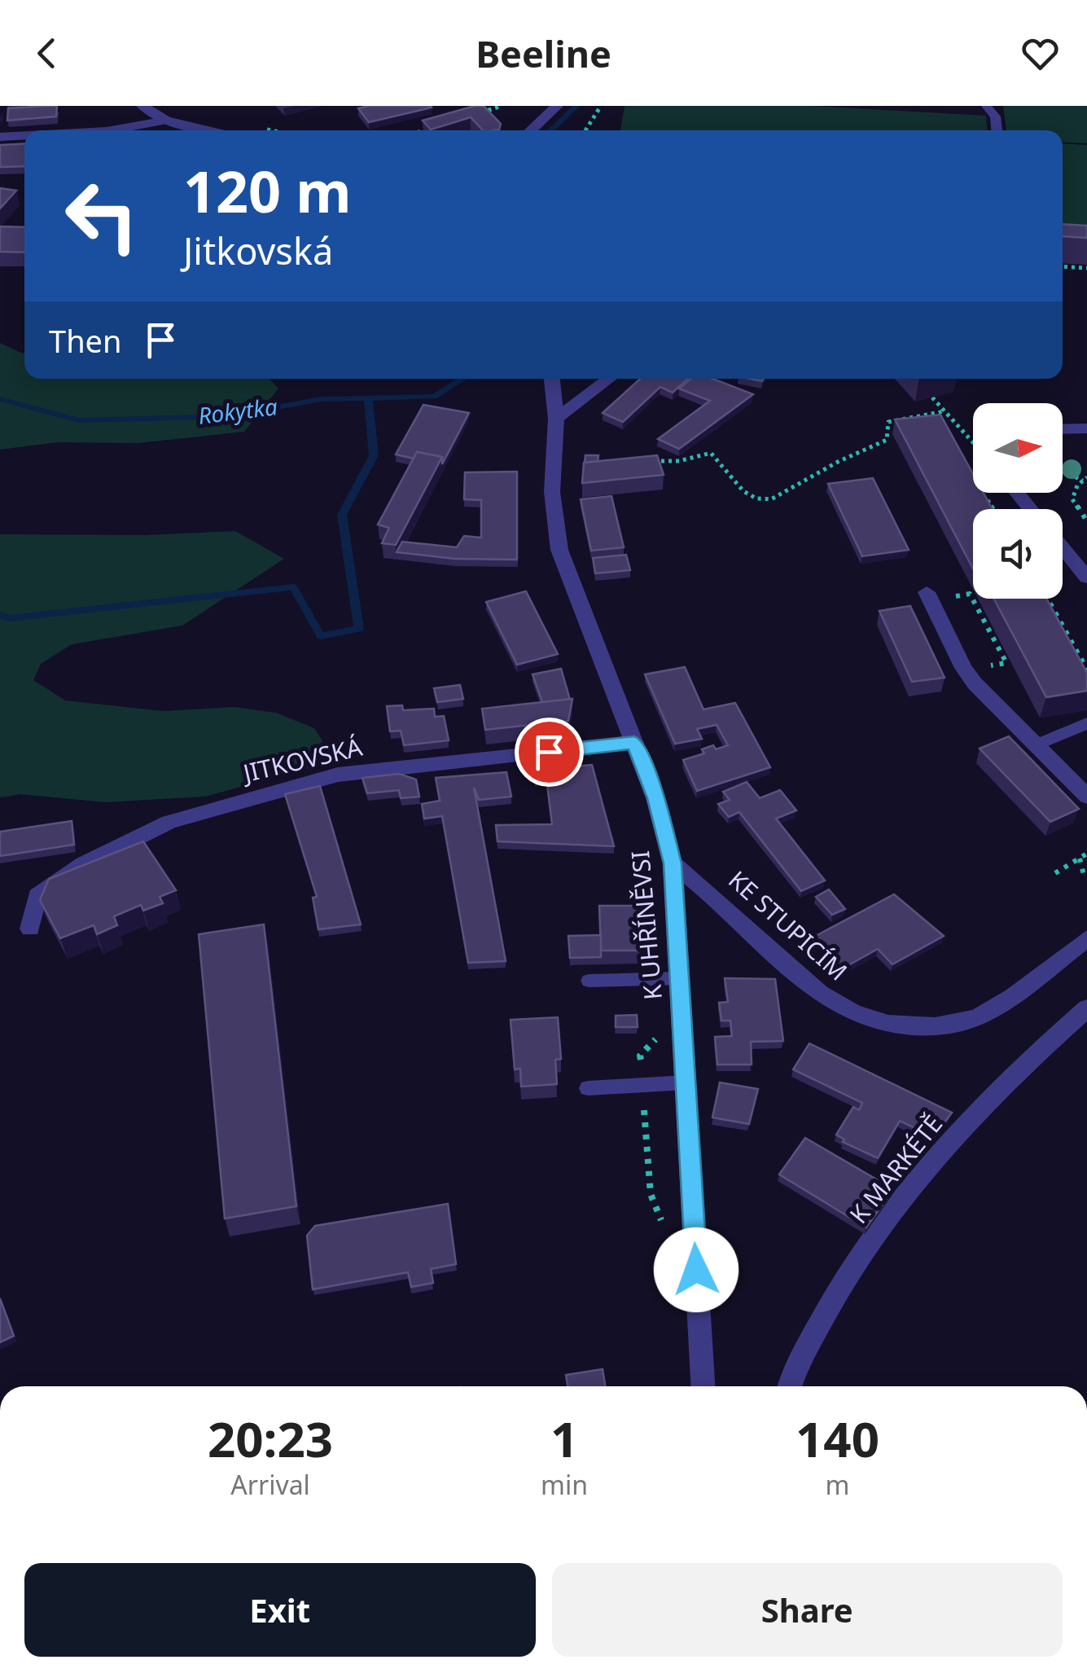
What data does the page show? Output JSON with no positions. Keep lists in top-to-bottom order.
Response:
{
  "streets": {
    "street": [
      "JITKOVSKÁ",
      "K UHŘÍNĚVSI",
      "KE STUPICÍM",
      "K MARKÉTĚ"
    ]
  },
  "crossings": [
    ["JITKOVSKÁ", "K UHŘÍNĚVSI"],
    ["K UHŘÍNĚVSI", "KE STUPICÍM"]
  ],
  "water": ["Rokytka"],
  "north": "right",
  "page": {
    "header": "Beeline",
    "turn": ["120 m", "Jitkovská"],
    "then": "Then",
    "eta": [
      "20:23",
      "Arrival",
      "1",
      "min",
      "140",
      "m"
    ],
    "buttons": ["Exit", "Share"]
  }
}
